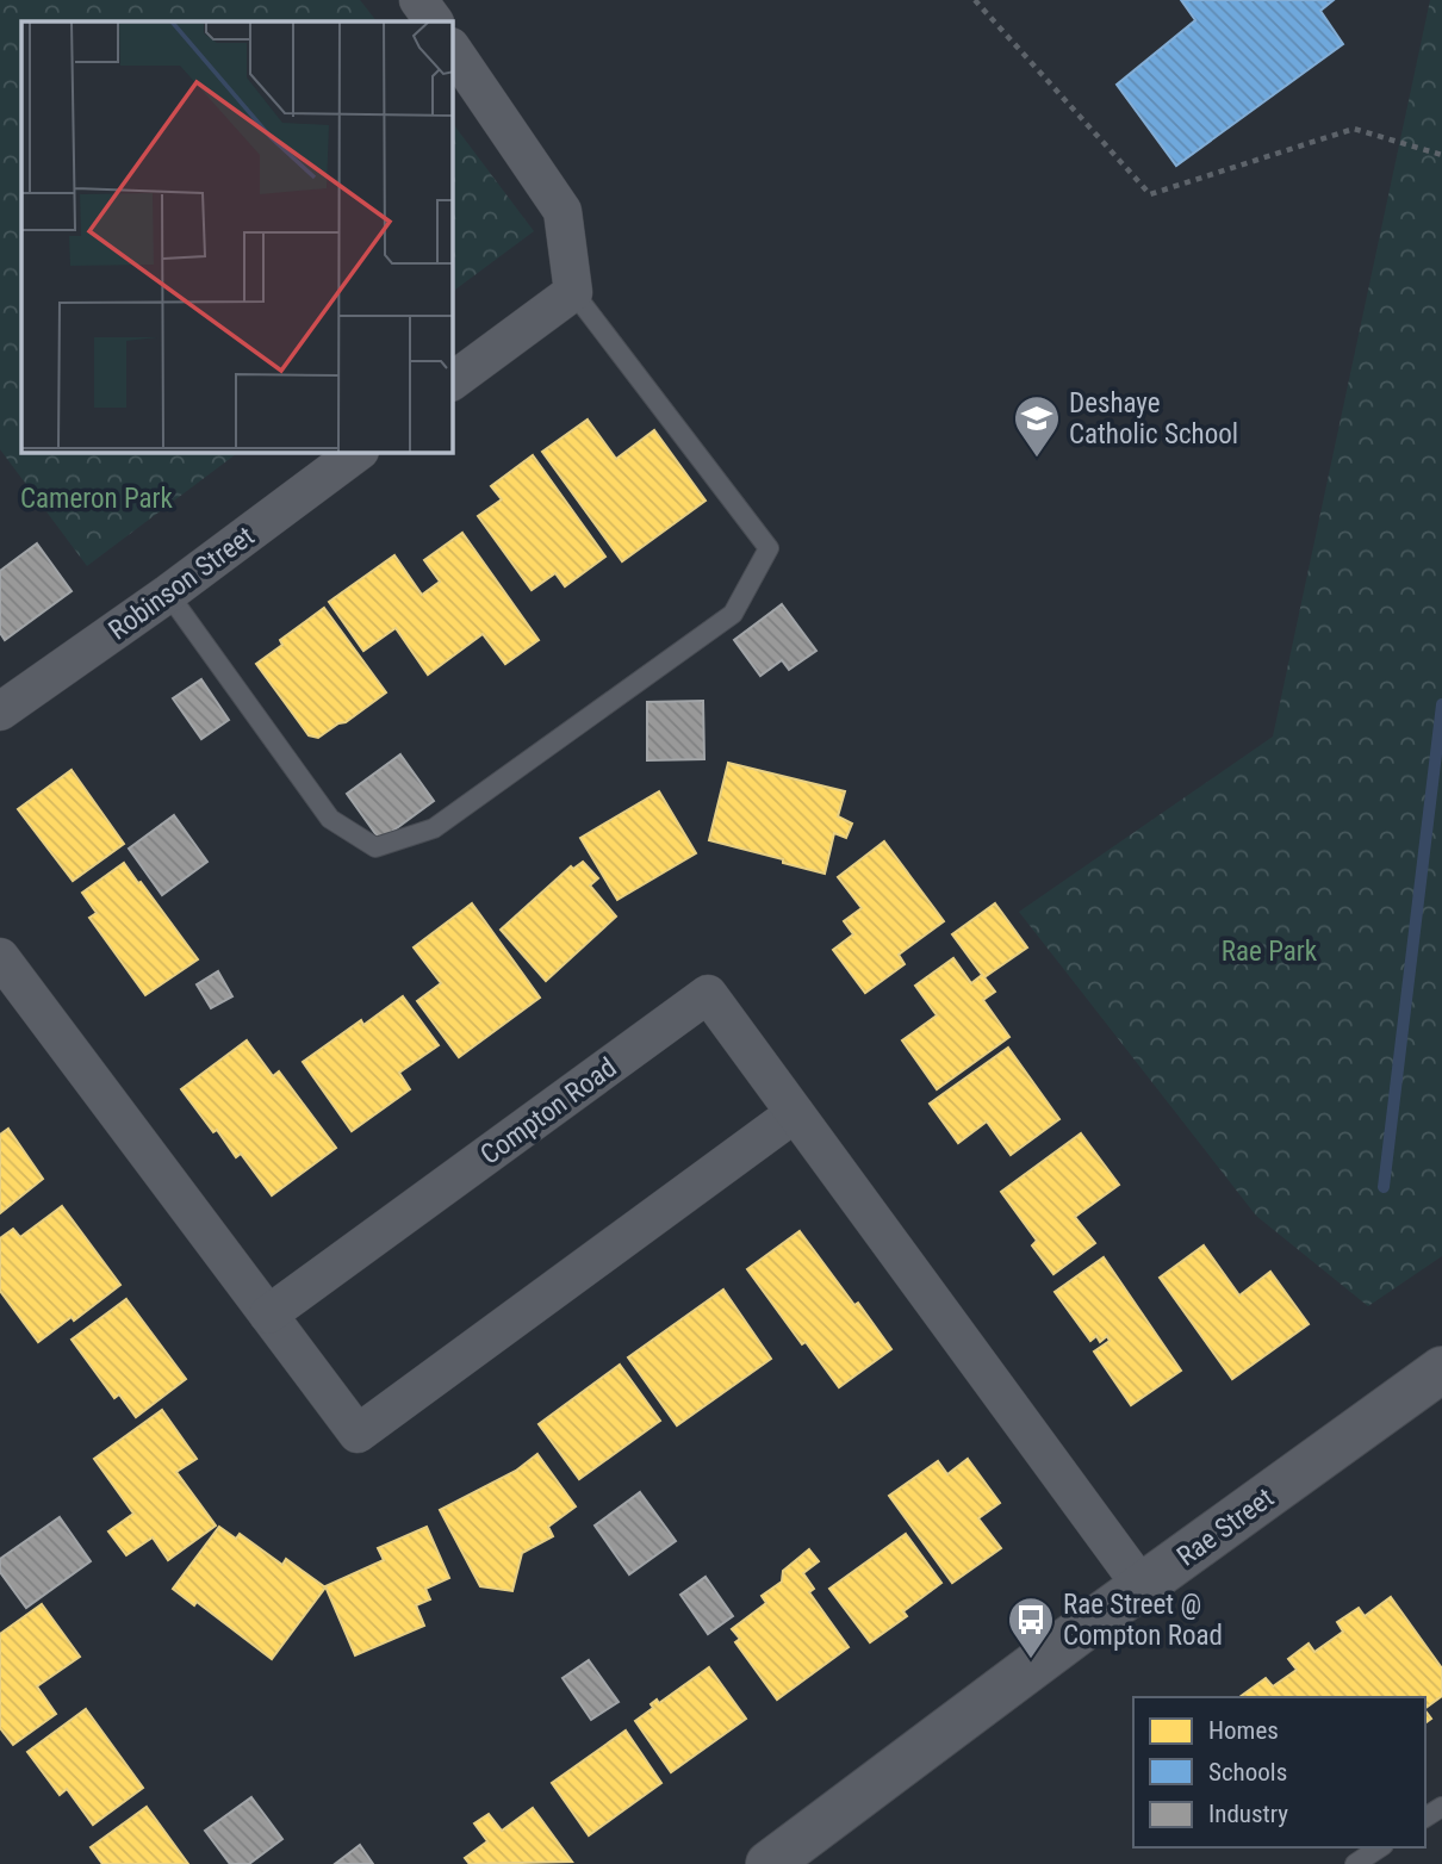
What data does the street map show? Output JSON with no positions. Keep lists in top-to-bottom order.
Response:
{
  "streets": {
    "street": ["Robinson Street", "Compton Road", "Rae Street"]
  },
  "crossings": [
    ["Compton Road", "Rae Street"]
  ],
  "parks": ["Cameron Park", "Rae Park"],
  "places": {
    "school or university": ["Deshaye Catholic School"],
    "bus stop": ["Rae Street @ Compton Road"]
  },
  "legend": ["Homes", "Schools", "Industry"]
}
